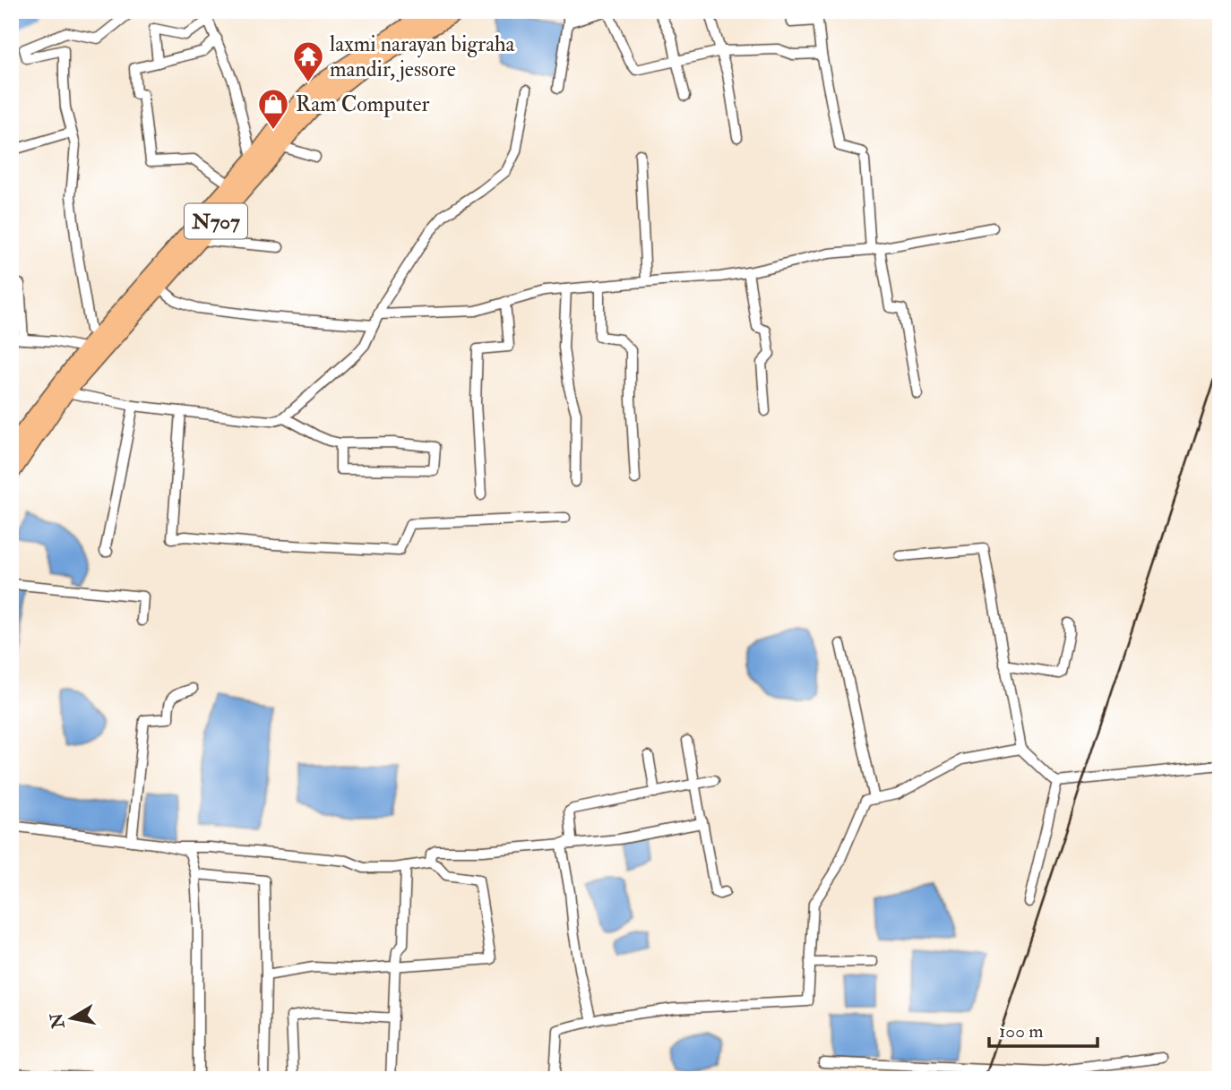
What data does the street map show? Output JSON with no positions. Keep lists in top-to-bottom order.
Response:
{
  "streets": {
    "highway": ["N707"]
  },
  "places": {
    "temple": ["laxmi narayan bigraha mandir, jessore"],
    "shop": ["Ram Computer"]
  },
  "scale_bar": "100 m",
  "north": "left"
}
